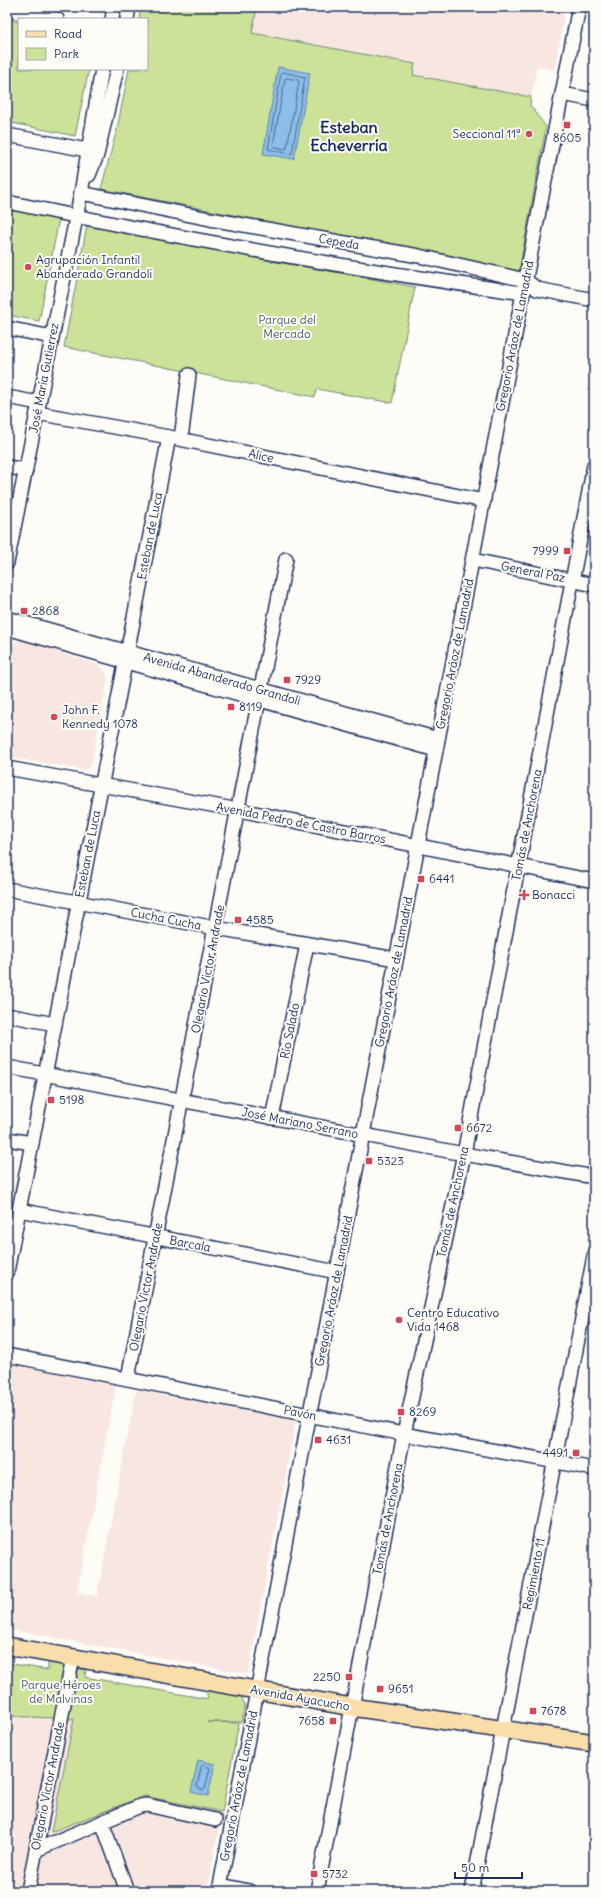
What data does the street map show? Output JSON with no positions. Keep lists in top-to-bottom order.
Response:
{
  "streets": {
    "main road": ["Avenida Ayacucho"],
    "street": [
      "Cepeda",
      "Gregorio Aráoz de Lamadrid",
      "José María Gutierrez",
      "Alice",
      "Esteban de Luca",
      "General Paz",
      "Avenida Abanderado Grandoli",
      "Avenida Pedro de Castro Barros",
      "Tomás de Anchorena",
      "Cucha Cucha",
      "Olegario Victor Andrade",
      "Río Salado",
      "José Mariano Serrano",
      "Barcala",
      "Pavón",
      "Regimiento 11"
    ]
  },
  "crossings": [
    ["Cepeda", "Gregorio Aráoz de Lamadrid"],
    ["Cepeda", "José María Gutierrez"],
    ["Gregorio Aráoz de Lamadrid", "Alice"],
    ["Gregorio Aráoz de Lamadrid", "General Paz"],
    ["Gregorio Aráoz de Lamadrid", "Avenida Abanderado Grandoli"],
    ["Gregorio Aráoz de Lamadrid", "Avenida Pedro de Castro Barros"],
    ["Gregorio Aráoz de Lamadrid", "Cucha Cucha"],
    ["Gregorio Aráoz de Lamadrid", "José Mariano Serrano"],
    ["Gregorio Aráoz de Lamadrid", "Barcala"],
    ["Gregorio Aráoz de Lamadrid", "Pavón"],
    ["Gregorio Aráoz de Lamadrid", "Avenida Ayacucho"],
    ["José María Gutierrez", "Alice"],
    ["Alice", "Esteban de Luca"],
    ["Esteban de Luca", "Avenida Abanderado Grandoli"],
    ["Esteban de Luca", "Avenida Pedro de Castro Barros"],
    ["Esteban de Luca", "Cucha Cucha"],
    ["Esteban de Luca", "José Mariano Serrano"],
    ["Esteban de Luca", "Barcala"],
    ["General Paz", "Tomás de Anchorena"],
    ["Avenida Abanderado Grandoli", "Olegario Victor Andrade"],
    ["Avenida Pedro de Castro Barros", "Tomás de Anchorena"],
    ["Avenida Pedro de Castro Barros", "Olegario Victor Andrade"],
    ["Tomás de Anchorena", "José Mariano Serrano"],
    ["Tomás de Anchorena", "Pavón"],
    ["Tomás de Anchorena", "Avenida Ayacucho"],
    ["Cucha Cucha", "Olegario Victor Andrade"],
    ["Cucha Cucha", "Río Salado"],
    ["Olegario Victor Andrade", "José Mariano Serrano"],
    ["Olegario Victor Andrade", "Barcala"],
    ["Olegario Victor Andrade", "Pavón"],
    ["Olegario Victor Andrade", "Avenida Ayacucho"],
    ["Río Salado", "José Mariano Serrano"],
    ["Pavón", "Regimiento 11"],
    ["Regimiento 11", "Avenida Ayacucho"]
  ],
  "districts": ["Esteban Echeverría"],
  "parks": ["Parque del Mercado", "Parque Héroes de Malvinas"],
  "places": {
    "transit": [
      "8605",
      "7999",
      "2868",
      "7929",
      "8119",
      "6441",
      "4585",
      "5198",
      "6672",
      "5323",
      "8269",
      "4631",
      "4491",
      "2250",
      "9651",
      "7678",
      "7658",
      "5732"
    ],
    "other": [
      "Seccional 11ª",
      "Agrupación Infantil Abanderado Grandoli",
      "John F. Kennedy 1078",
      "Centro Educativo Vida 1468"
    ],
    "health": ["Bonacci"]
  },
  "legend": ["Road", "Park"],
  "scale_bar": "50 m"
}
